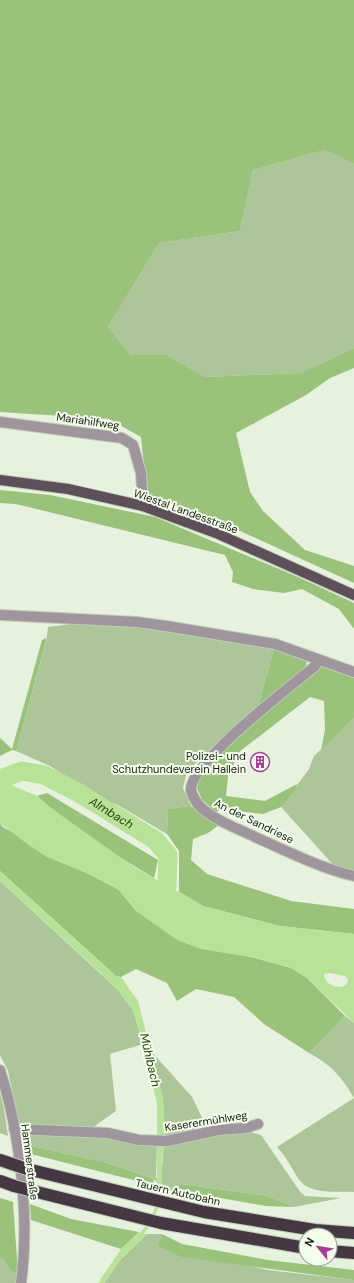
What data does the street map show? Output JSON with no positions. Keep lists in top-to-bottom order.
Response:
{
  "streets": {
    "highway": ["Tauern Autobahn"],
    "main road": ["Wiestal Landesstraße"],
    "street": [
      "Mariahilfweg",
      "An der Sandriese",
      "Kaserermühlweg",
      "Hammerstraße"
    ]
  },
  "crossings": [
    ["Mariahilfweg", "Wiestal Landesstraße"],
    ["Kaserermühlweg", "Hammerstraße"]
  ],
  "water": ["Almbach", "Mühlbach"],
  "places": {
    "building": ["Polizei- und Schutzhundeverein Hallein"]
  },
  "north": "top left"
}
